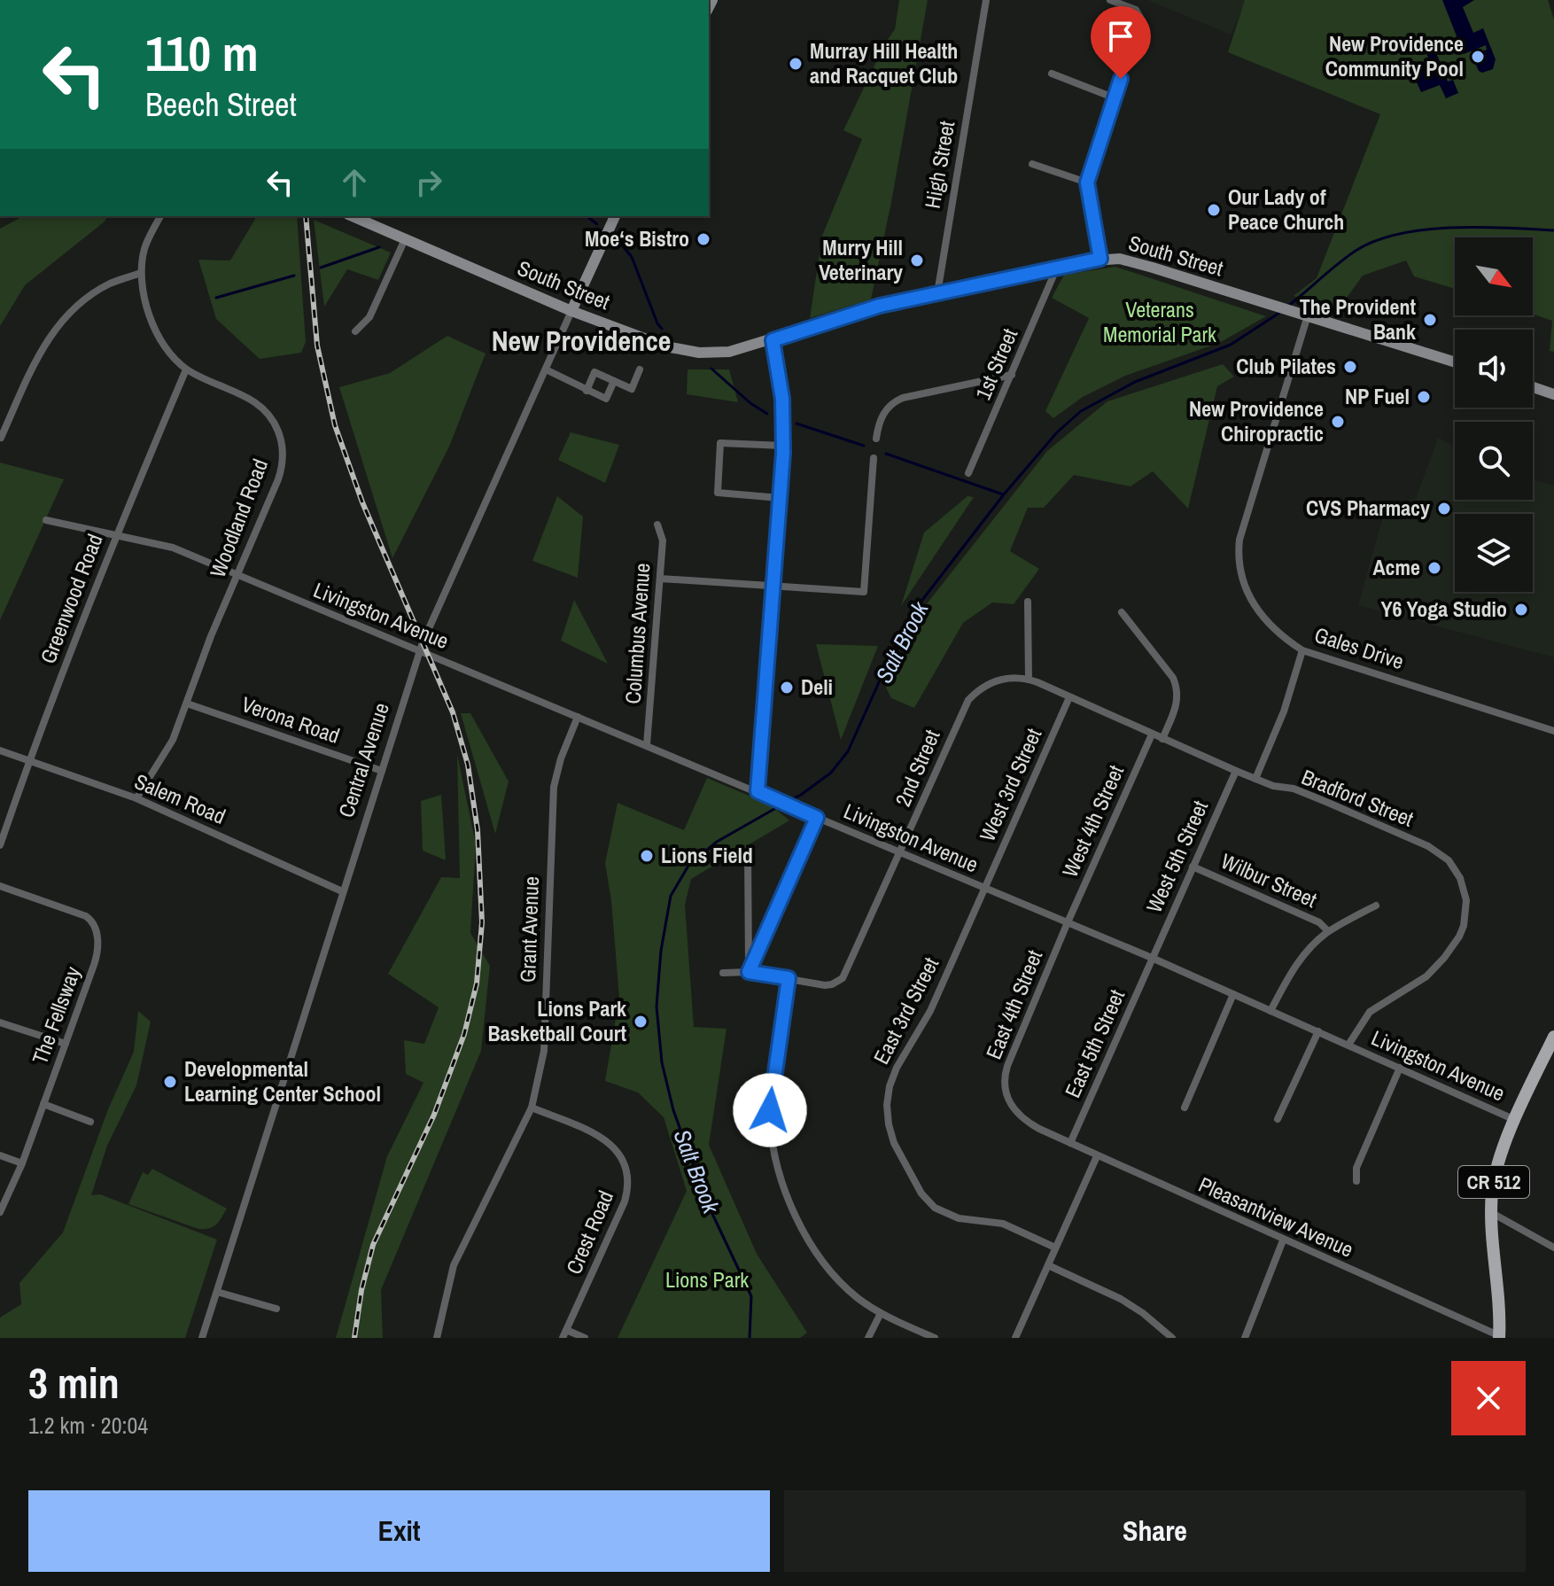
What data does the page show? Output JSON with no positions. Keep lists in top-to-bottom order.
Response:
{
  "streets": {
    "main road": ["CR 512"],
    "street": [
      "High Street",
      "South Street",
      "1st Street",
      "Woodland Road",
      "Greenwood Road",
      "Livingston Avenue",
      "Columbus Avenue",
      "Gales Drive",
      "Verona Road",
      "Central Avenue",
      "2nd Street",
      "West 3rd Street",
      "Bradford Street",
      "Salem Road",
      "West 4th Street",
      "West 5th Street",
      "Wilbur Street",
      "Grant Avenue",
      "East 4th Street",
      "East 3rd Street",
      "The Fellsway",
      "East 5th Street",
      "Pleasantview Avenue",
      "Crest Road"
    ]
  },
  "crossings": [
    ["High Street", "South Street"],
    ["South Street", "1st Street"],
    ["South Street", "Gales Drive"],
    ["South Street", "Central Avenue"],
    ["Woodland Road", "Greenwood Road"],
    ["Woodland Road", "Livingston Avenue"],
    ["Woodland Road", "Verona Road"],
    ["Woodland Road", "Salem Road"],
    ["Greenwood Road", "Livingston Avenue"],
    ["Greenwood Road", "Salem Road"],
    ["Livingston Avenue", "Columbus Avenue"],
    ["Livingston Avenue", "Central Avenue"],
    ["Livingston Avenue", "2nd Street"],
    ["Livingston Avenue", "West 3rd Street"],
    ["Livingston Avenue", "Bradford Street"],
    ["Livingston Avenue", "West 4th Street"],
    ["Livingston Avenue", "West 5th Street"],
    ["Livingston Avenue", "Grant Avenue"],
    ["Livingston Avenue", "East 4th Street"],
    ["Livingston Avenue", "East 3rd Street"],
    ["Livingston Avenue", "East 5th Street"],
    ["Livingston Avenue", "CR 512"],
    ["Verona Road", "Central Avenue"],
    ["Central Avenue", "Salem Road"],
    ["2nd Street", "Bradford Street"],
    ["West 3rd Street", "Bradford Street"],
    ["West 3rd Street", "East 3rd Street"],
    ["Bradford Street", "West 4th Street"],
    ["Bradford Street", "West 5th Street"],
    ["West 4th Street", "East 4th Street"],
    ["West 5th Street", "Wilbur Street"],
    ["West 5th Street", "East 5th Street"],
    ["Grant Avenue", "Crest Road"],
    ["East 4th Street", "Pleasantview Avenue"],
    ["East 5th Street", "Pleasantview Avenue"],
    ["CR 512", "Pleasantview Avenue"]
  ],
  "districts": ["New Providence"],
  "water": ["Salt Brook"],
  "parks": ["Veterans Memorial Park", "Lions Park"],
  "places": [
    "New Providence Community Pool",
    "Murray Hill Health and Racquet Club",
    "Our Lady of Peace Church",
    "Moe‘s Bistro",
    "Murry Hill Veterinary",
    "The Provident Bank",
    "Club Pilates",
    "NP Fuel",
    "New Providence Chiropractic",
    "CVS Pharmacy",
    "Acme",
    "Y6 Yoga Studio",
    "Deli",
    "Lions Field",
    "Lions Park Basketball Court",
    "Developmental Learning Center School"
  ],
  "north": "bottom right",
  "page": {
    "turn": ["110 m", "Beech Street"],
    "heading": ["3 min", "1.2 km · 20:04"],
    "buttons": ["Exit", "Share"]
  }
}
